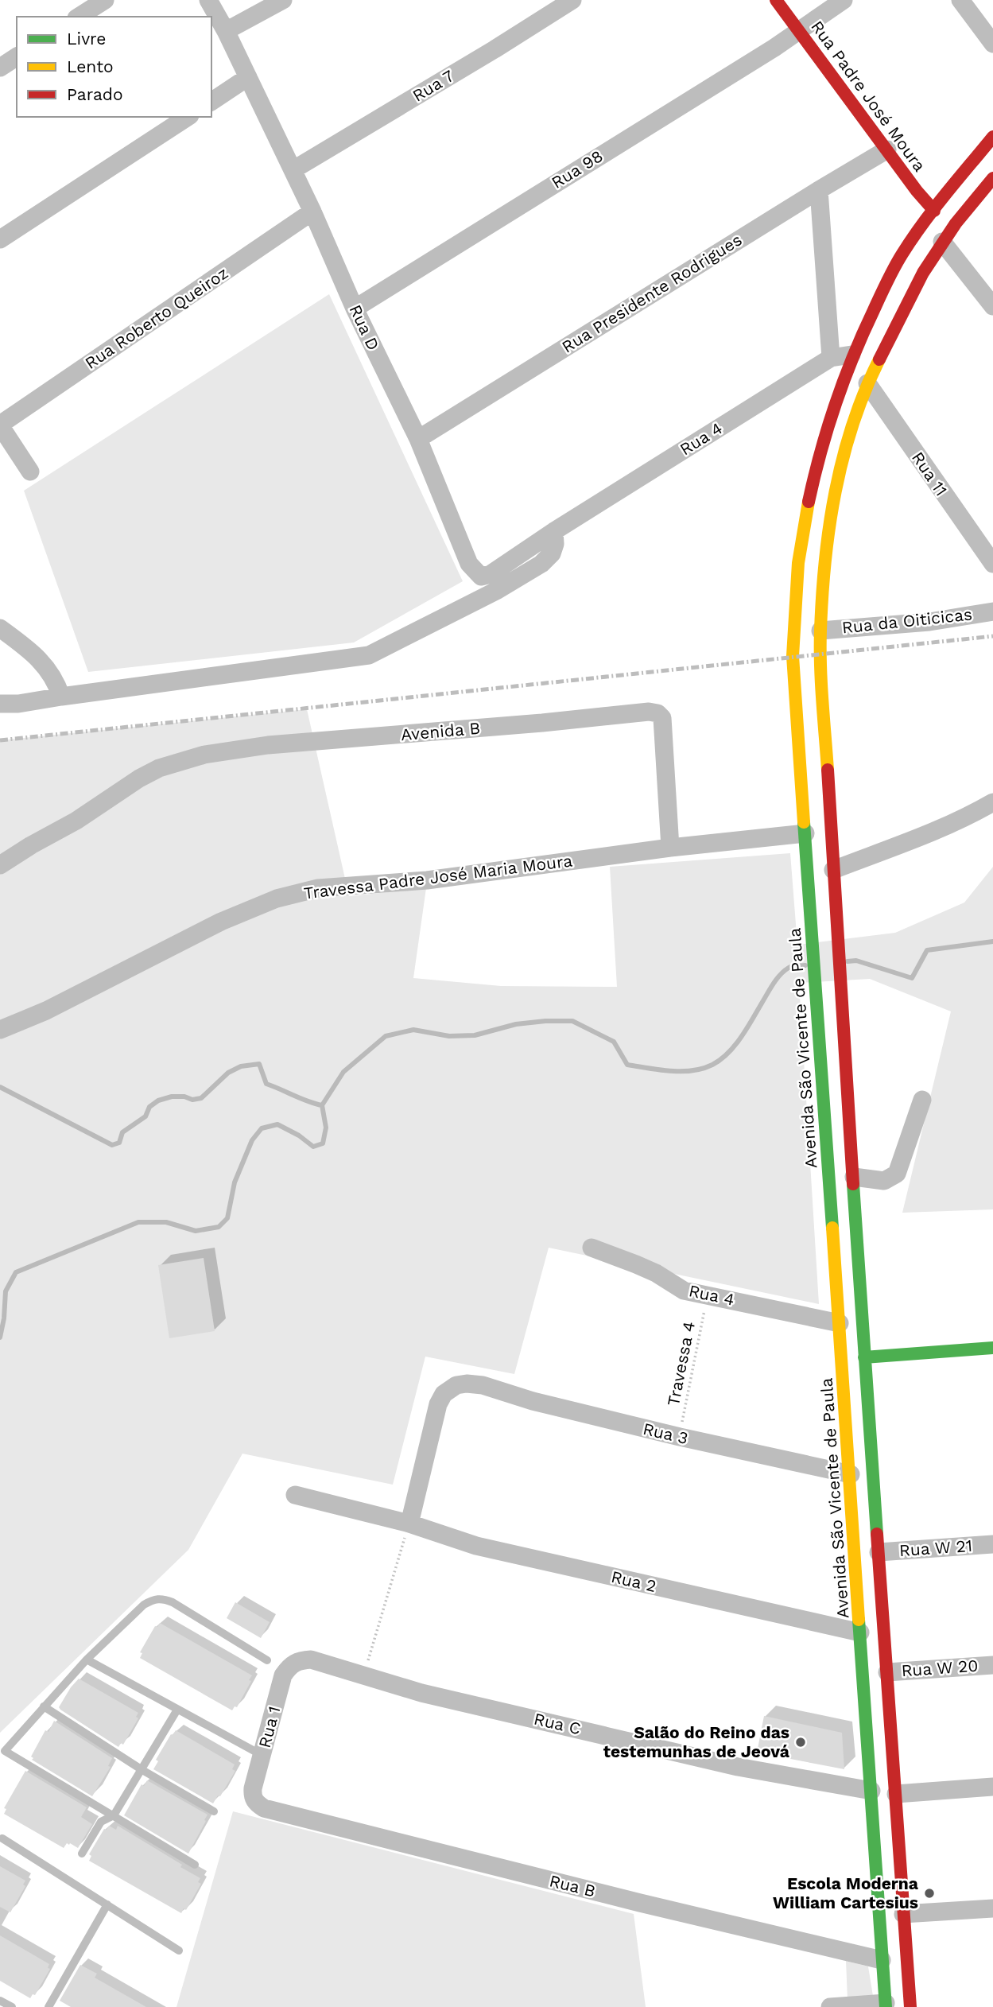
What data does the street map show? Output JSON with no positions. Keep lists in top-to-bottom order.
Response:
{
  "streets": {
    "main road": ["Rua Padre José Moura", "Avenida São Vicente de Paula"],
    "street": [
      "Rua 7",
      "Rua 98",
      "Rua Presidente Rodrigues",
      "Rua Roberto Queiroz",
      "Rua D",
      "Rua 4",
      "Rua 11",
      "Rua da Oiticicas",
      "Avenida B",
      "Travessa Padre José Maria Moura",
      "Rua 3",
      "Rua W 21",
      "Rua 2",
      "Rua W 20",
      "Rua C",
      "Rua 1",
      "Rua B"
    ],
    "path": ["Travessa 4"]
  },
  "crossings": [
    ["Rua 7", "Rua D"],
    ["Rua Padre José Moura", "Rua 98"],
    ["Rua Padre José Moura", "Rua Presidente Rodrigues"],
    ["Rua Padre José Moura", "Avenida São Vicente de Paula"],
    ["Rua 98", "Rua D"],
    ["Rua Presidente Rodrigues", "Rua D"],
    ["Rua Roberto Queiroz", "Rua D"],
    ["Rua D", "Rua 4"],
    ["Rua 4", "Avenida São Vicente de Paula"],
    ["Rua 4", "Travessa 4"],
    ["Avenida B", "Travessa Padre José Maria Moura"],
    ["Travessa Padre José Maria Moura", "Avenida São Vicente de Paula"],
    ["Avenida São Vicente de Paula", "Rua 3"],
    ["Avenida São Vicente de Paula", "Rua 2"],
    ["Avenida São Vicente de Paula", "Rua C"],
    ["Avenida São Vicente de Paula", "Rua B"],
    ["Travessa 4", "Rua 3"],
    ["Rua 3", "Rua 2"],
    ["Rua C", "Rua 1"],
    ["Rua 1", "Rua B"]
  ],
  "places": ["Salão do Reino das testemunhas de Jeová", "Escola Moderna William Cartesius"],
  "legend": ["Livre", "Lento", "Parado"]
}
